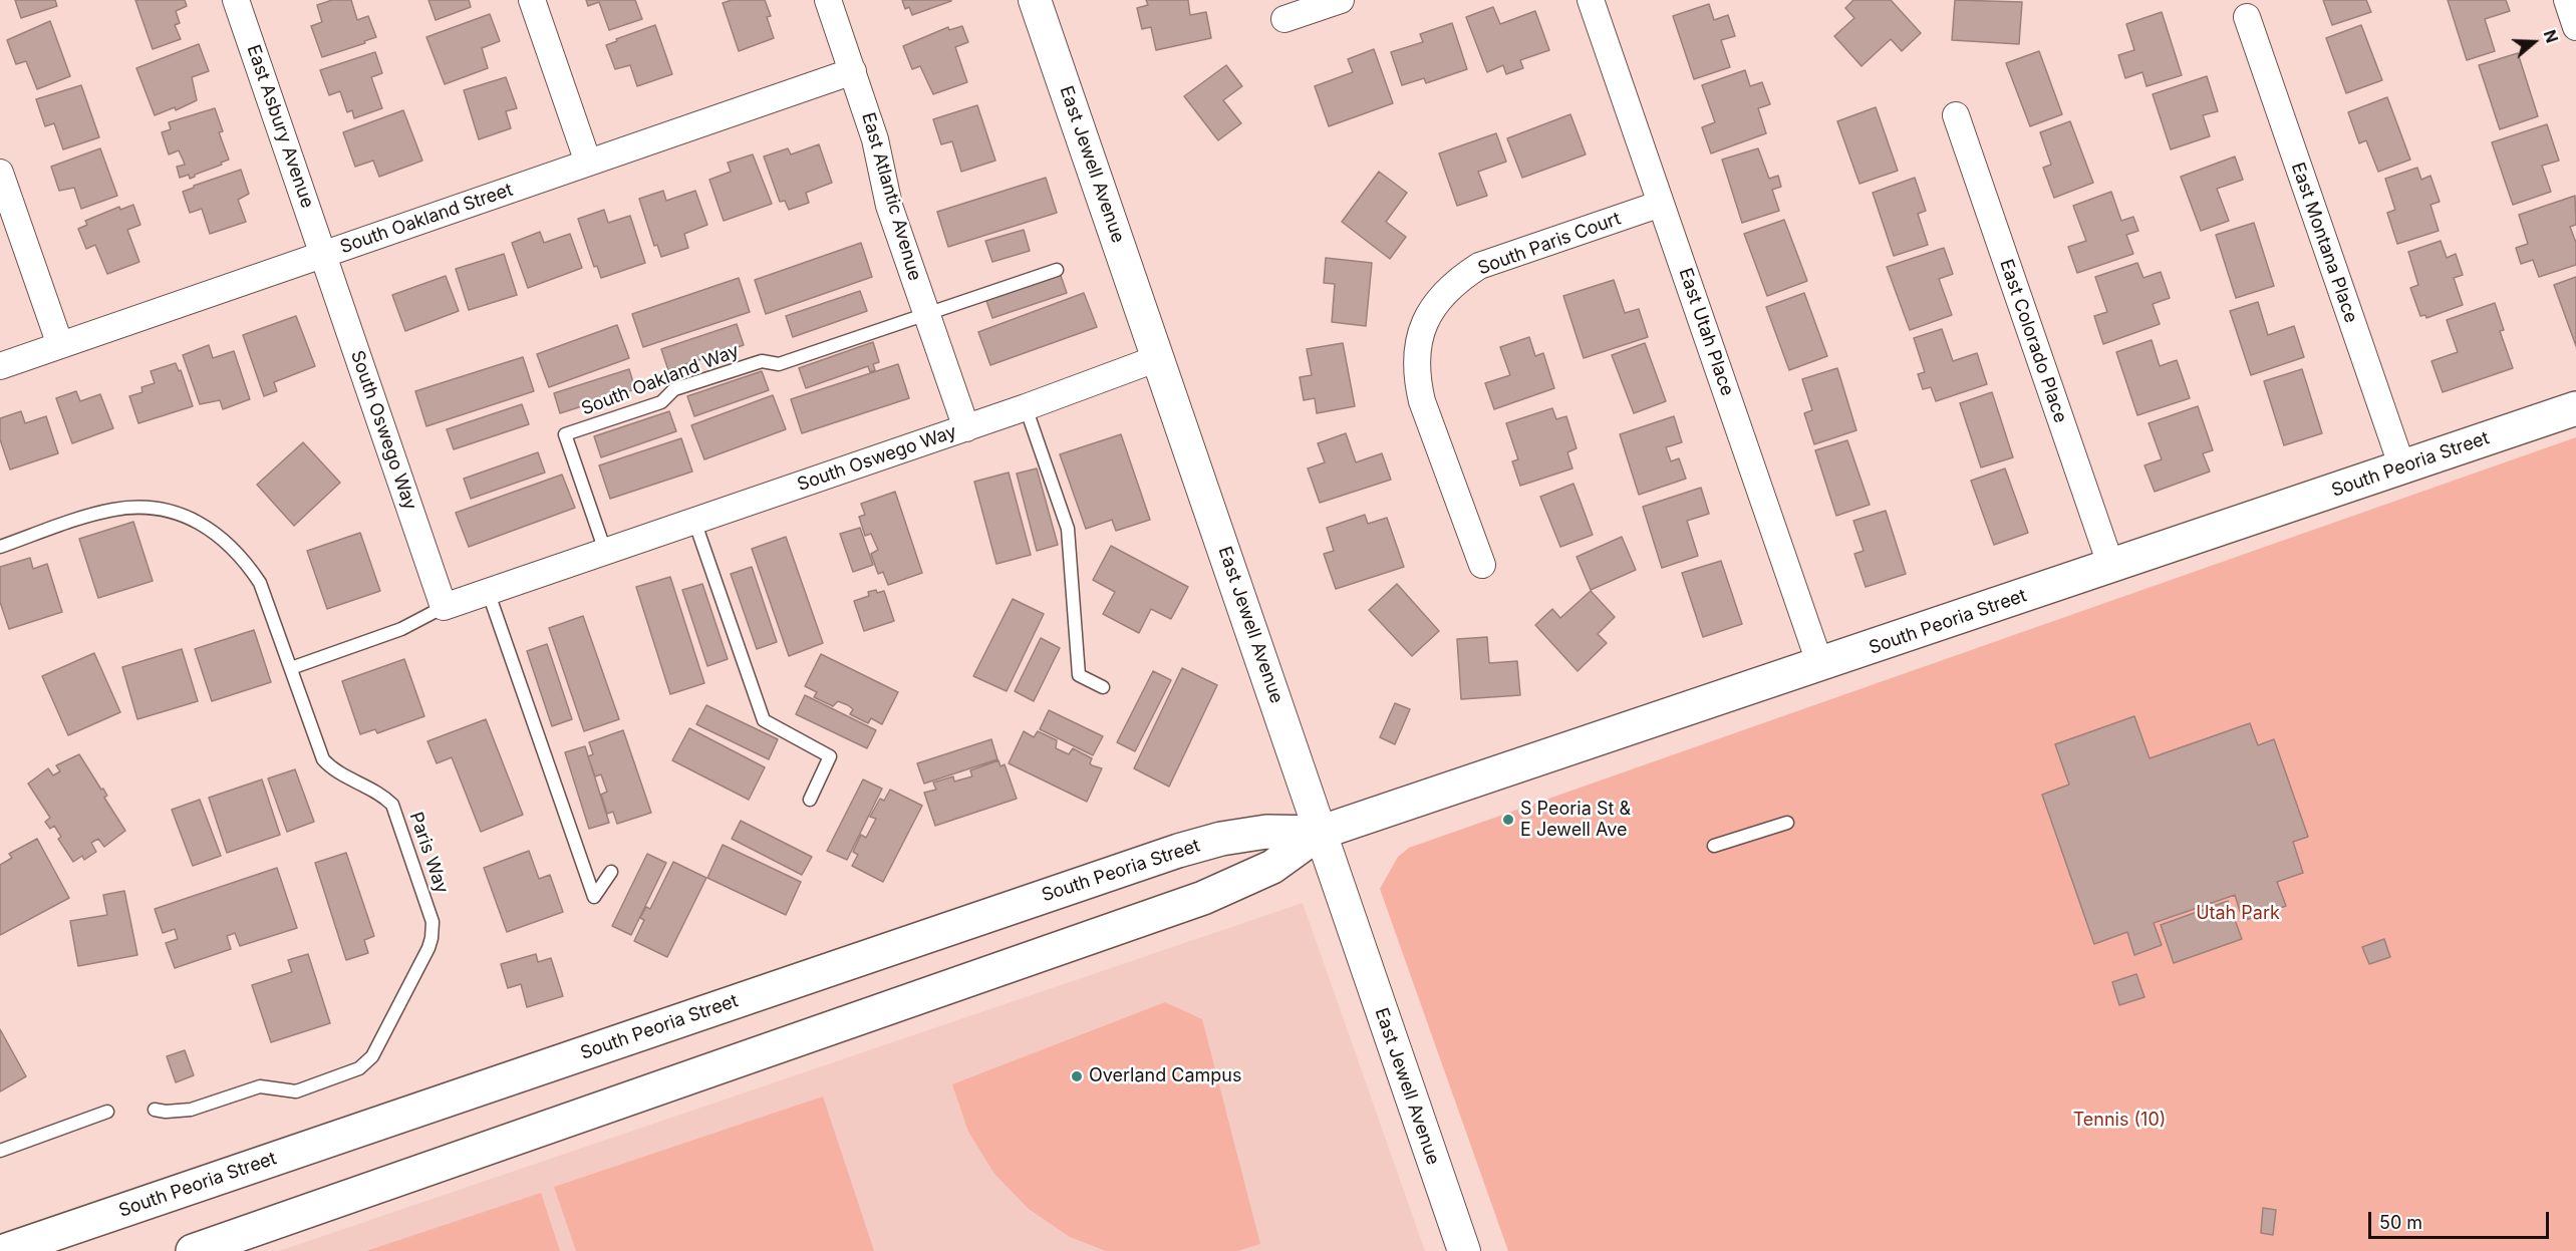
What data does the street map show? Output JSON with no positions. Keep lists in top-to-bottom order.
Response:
{
  "streets": {
    "main road": ["South Peoria Street"],
    "street": [
      "East Asbury Avenue",
      "East Jewell Avenue",
      "East Atlantic Avenue",
      "South Oakland Street",
      "East Montana Place",
      "South Paris Court",
      "East Utah Place",
      "East Colorado Place",
      "South Oswego Way"
    ],
    "lane": ["South Oakland Way", "Paris Way"]
  },
  "crossings": [
    ["East Asbury Avenue", "South Oakland Street"],
    ["East Asbury Avenue", "South Oswego Way"],
    ["East Jewell Avenue", "South Oswego Way"],
    ["East Jewell Avenue", "South Peoria Street"],
    ["East Atlantic Avenue", "South Oakland Street"],
    ["East Atlantic Avenue", "South Oakland Way"],
    ["East Atlantic Avenue", "South Oswego Way"],
    ["South Oakland Street", "South Oswego Way"],
    ["East Montana Place", "South Peoria Street"],
    ["South Paris Court", "East Utah Place"],
    ["East Utah Place", "South Peoria Street"],
    ["East Colorado Place", "South Peoria Street"],
    ["South Oakland Way", "South Oswego Way"],
    ["South Oswego Way", "Paris Way"]
  ],
  "parks": ["Utah Park", "Tennis (10)"],
  "places": ["S Peoria St & E Jewell Ave", "Overland Campus"],
  "scale_bar": "50 m",
  "north": "right"
}
